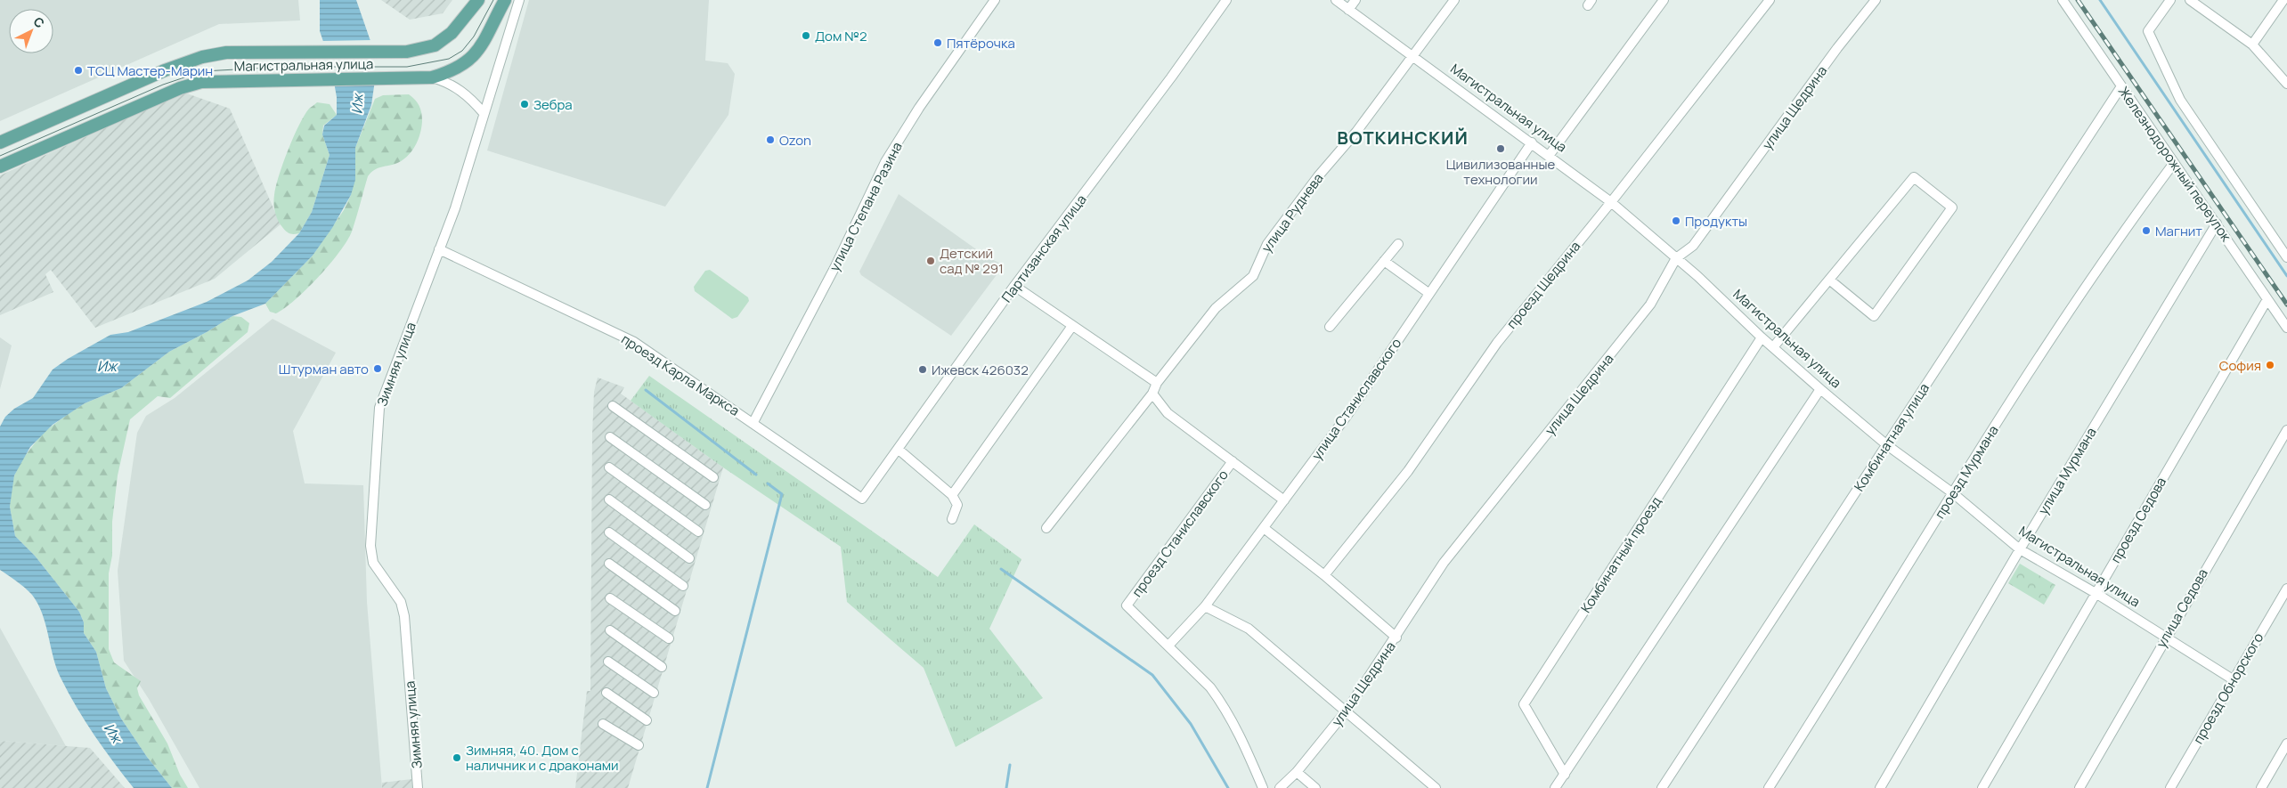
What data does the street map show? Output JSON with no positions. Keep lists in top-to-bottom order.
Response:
{
  "streets": {
    "main road": ["Магистральная улица"],
    "street": [
      "улица Щедрина",
      "Железнодорожный переулок",
      "улица Степана Разина",
      "улица Руднева",
      "Партизанская улица",
      "проезд Щедрина",
      "Зимняя улица",
      "проезд Карла Маркса",
      "улица Станиславского",
      "Комбинатная улица",
      "улица Мурмана",
      "проезд Мурмана",
      "проезд Седова",
      "проезд Станиславского",
      "Комбинатный проезд",
      "улица Седова",
      "проезд Обнорского"
    ]
  },
  "crossings": [
    ["Магистральная улица", "улица Щедрина"],
    ["Магистральная улица", "улица Руднева"],
    ["Магистральная улица", "проезд Щедрина"],
    ["Магистральная улица", "улица Станиславского"],
    ["Магистральная улица", "Комбинатная улица"],
    ["Магистральная улица", "улица Мурмана"],
    ["Магистральная улица", "проезд Мурмана"],
    ["Магистральная улица", "проезд Седова"],
    ["Магистральная улица", "Комбинатный проезд"],
    ["Магистральная улица", "улица Седова"],
    ["Магистральная улица", "проезд Обнорского"],
    ["Железнодорожный переулок", "Комбинатная улица"],
    ["Железнодорожный переулок", "улица Мурмана"],
    ["Железнодорожный переулок", "проезд Мурмана"],
    ["Железнодорожный переулок", "проезд Седова"],
    ["улица Степана Разина", "проезд Карла Маркса"],
    ["улица Руднева", "проезд Станиславского"],
    ["Партизанская улица", "проезд Карла Маркса"],
    ["Зимняя улица", "проезд Карла Маркса"],
    ["улица Станиславского", "проезд Станиславского"]
  ],
  "districts": ["ВОТКИНСКИЙ"],
  "water": ["Иж"],
  "places": [
    "Дом №2",
    "Пятёрочка",
    "ТСЦ Мастер-Марин",
    "Зебра",
    "Ozon",
    "Цивилизованные технологии",
    "Продукты",
    "Магнит",
    "Детский сад № 291",
    "София",
    "Штурман авто",
    "Ижевск 426032",
    "Зимняя, 40. Дом с наличник и с драконами"
  ],
  "north": "top right"
}
